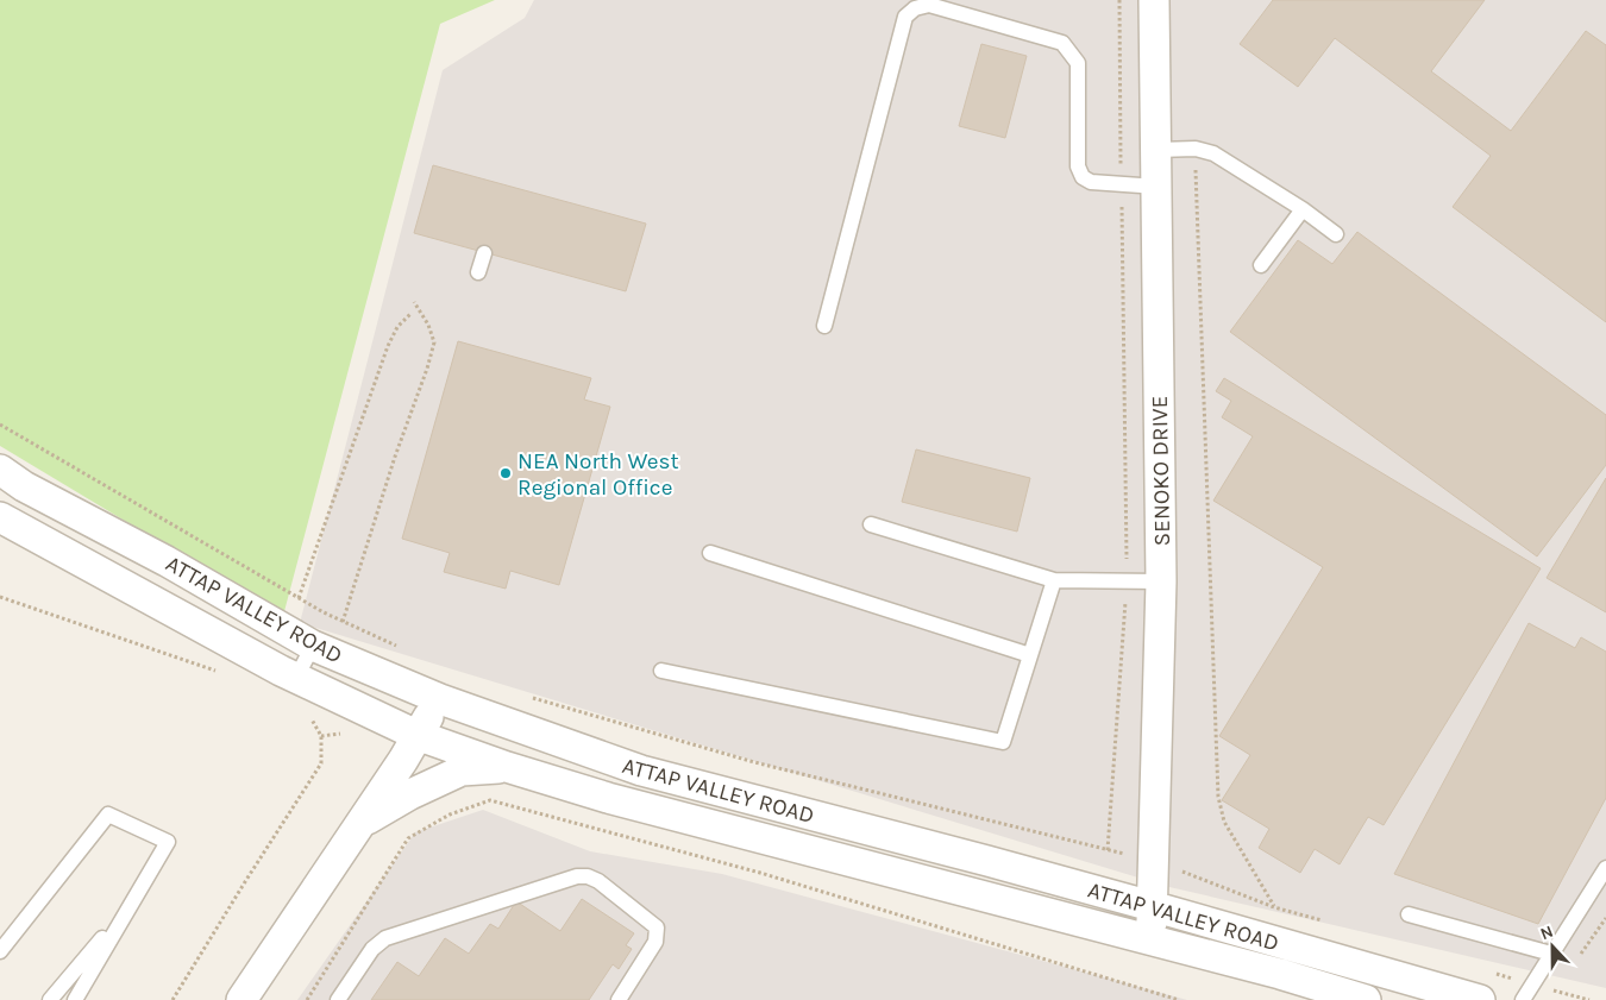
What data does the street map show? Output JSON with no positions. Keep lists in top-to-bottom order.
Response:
{
  "streets": {
    "street": ["SENOKO DRIVE", "ATTAP VALLEY ROAD"]
  },
  "crossings": [
    ["SENOKO DRIVE", "ATTAP VALLEY ROAD"]
  ],
  "places": ["NEA North West Regional Office"],
  "north": "top"
}
